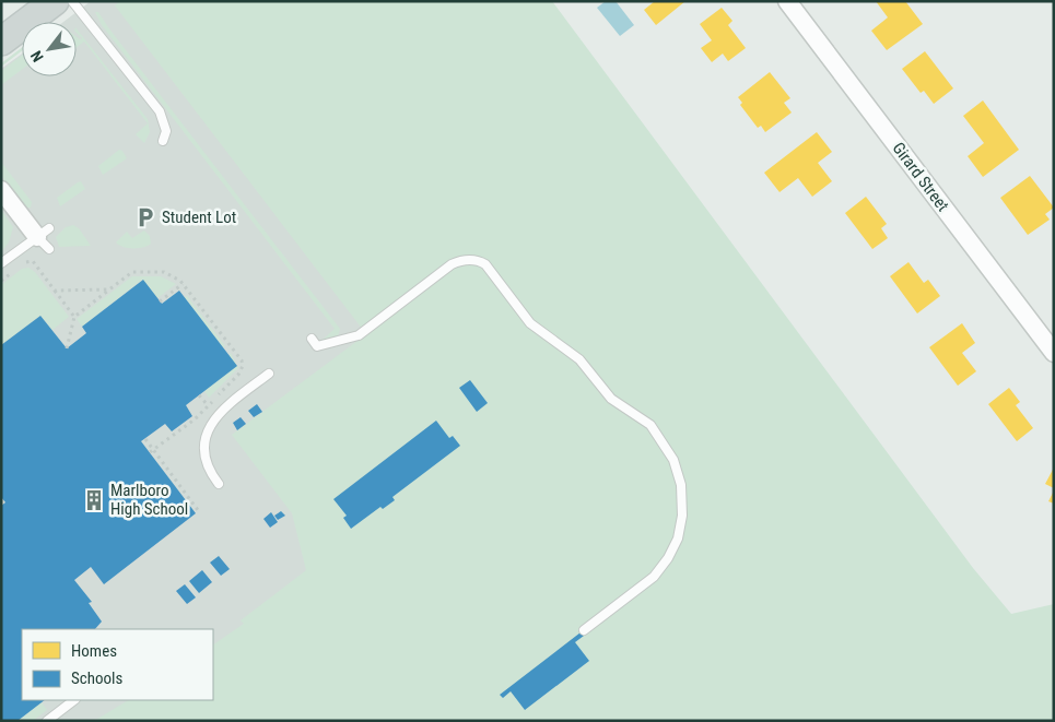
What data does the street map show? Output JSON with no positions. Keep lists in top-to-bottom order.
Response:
{
  "streets": {
    "street": ["Girard Street"]
  },
  "places": {
    "parking": ["Student Lot"],
    "building": ["Marlboro High School"]
  },
  "legend": ["Homes", "Schools"],
  "north": "bottom left"
}
